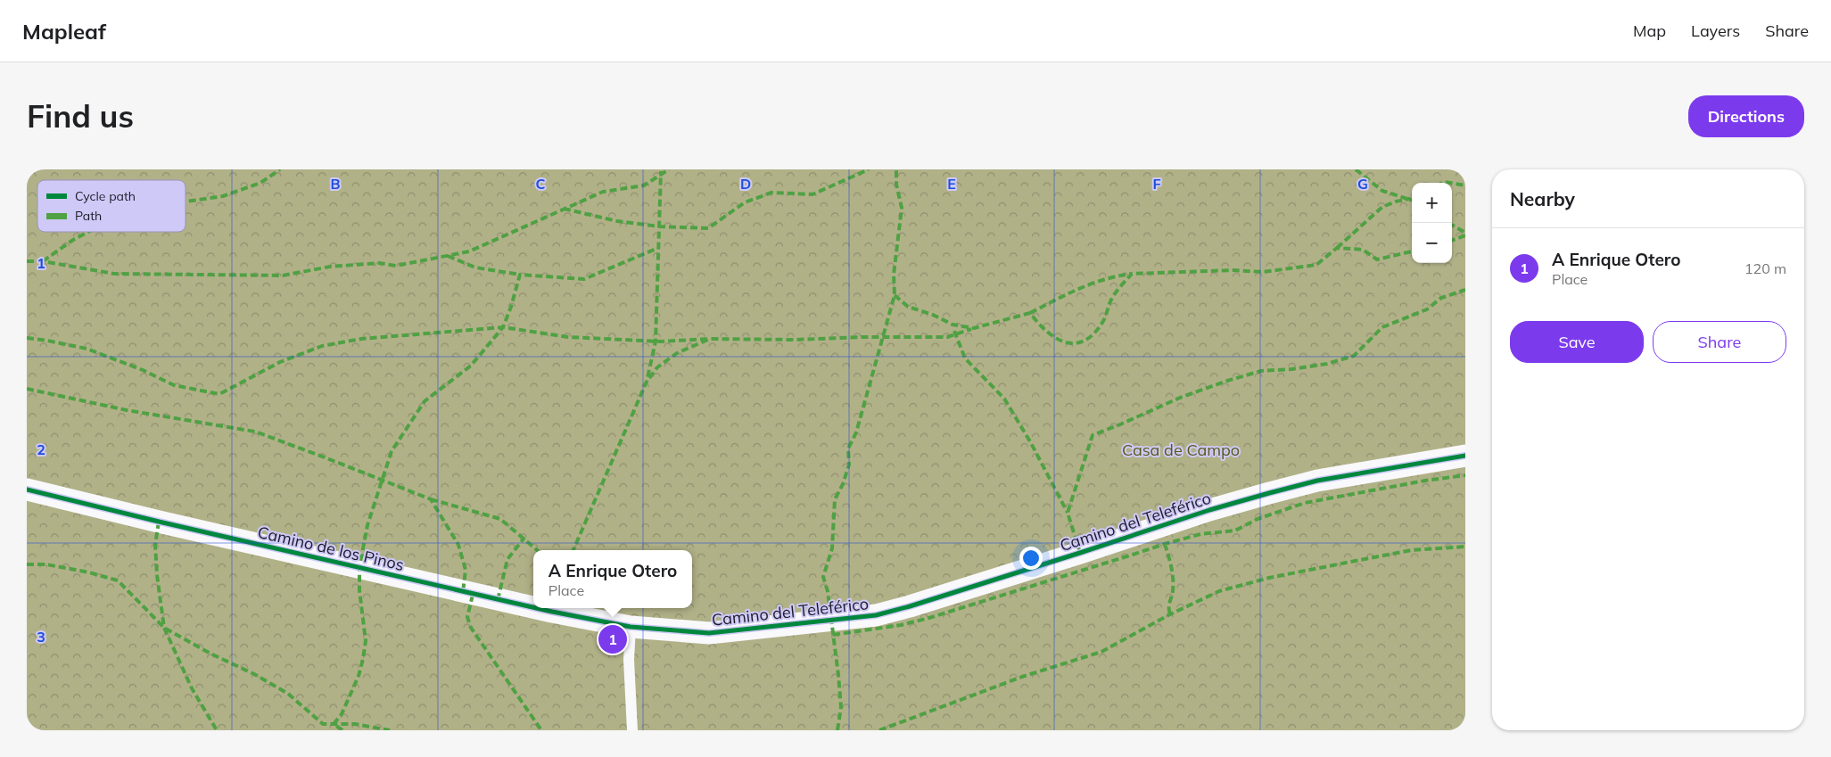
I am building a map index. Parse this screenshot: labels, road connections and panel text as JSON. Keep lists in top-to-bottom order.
{
  "streets": {
    "street": ["Camino del Teleférico", "Camino de los Pinos"]
  },
  "crossings": [
    ["Camino del Teleférico", "Camino de los Pinos"]
  ],
  "parks": ["Casa de Campo"],
  "legend": ["Cycle path", "Path"],
  "page": {
    "header": "Mapleaf",
    "nav": ["Map", "Layers", "Share"],
    "buttons": [
      "Directions",
      ["Save", "Share"]
    ],
    "title": "Find us",
    "heading": "Nearby",
    "map_buttons": ["+", "−"],
    "list": [
      {
        "mark": "1",
        "name": "A Enrique Otero",
        "note": "Place",
        "value": "120 m"
      }
    ],
    "popup": ["A Enrique Otero", "Place"],
    "pins": "1"
  },
  "grid": {
    "columns": [
      "B",
      "C",
      "D",
      "E",
      "F",
      "G"
    ],
    "rows": ["1", "2", "3"]
  }
}
